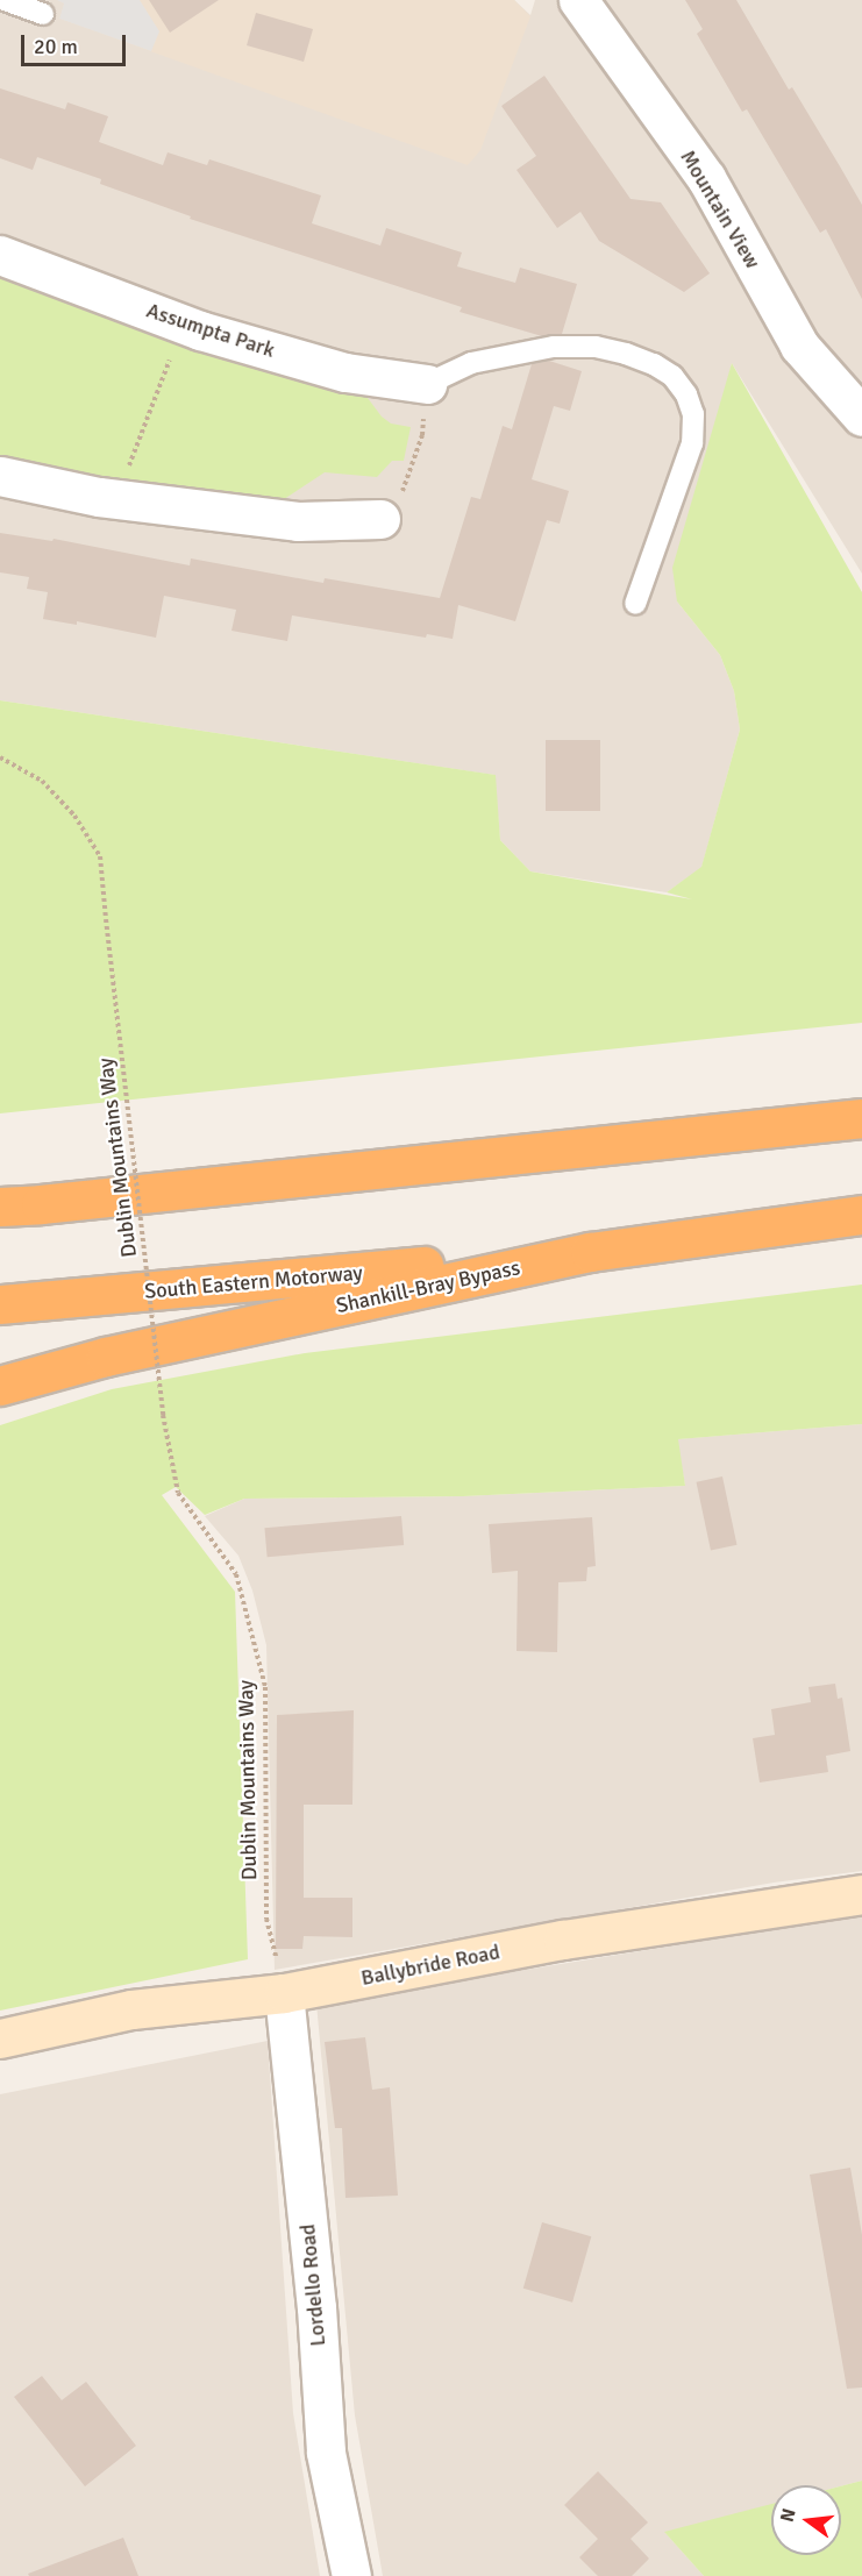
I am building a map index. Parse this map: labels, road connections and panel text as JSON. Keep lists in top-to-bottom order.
{
  "streets": {
    "highway": ["South Eastern Motorway", "Shankill-Bray Bypass"],
    "street": [
      "Mountain View",
      "Assumpta Park",
      "Ballybride Road",
      "Lordello Road"
    ],
    "path": ["Dublin Mountains Way"]
  },
  "crossings": [
    ["Dublin Mountains Way", "Ballybride Road"],
    ["Dublin Mountains Way", "Lordello Road"],
    ["South Eastern Motorway", "Shankill-Bray Bypass"],
    ["Ballybride Road", "Lordello Road"]
  ],
  "scale_bar": "20 m",
  "north": "left"
}
